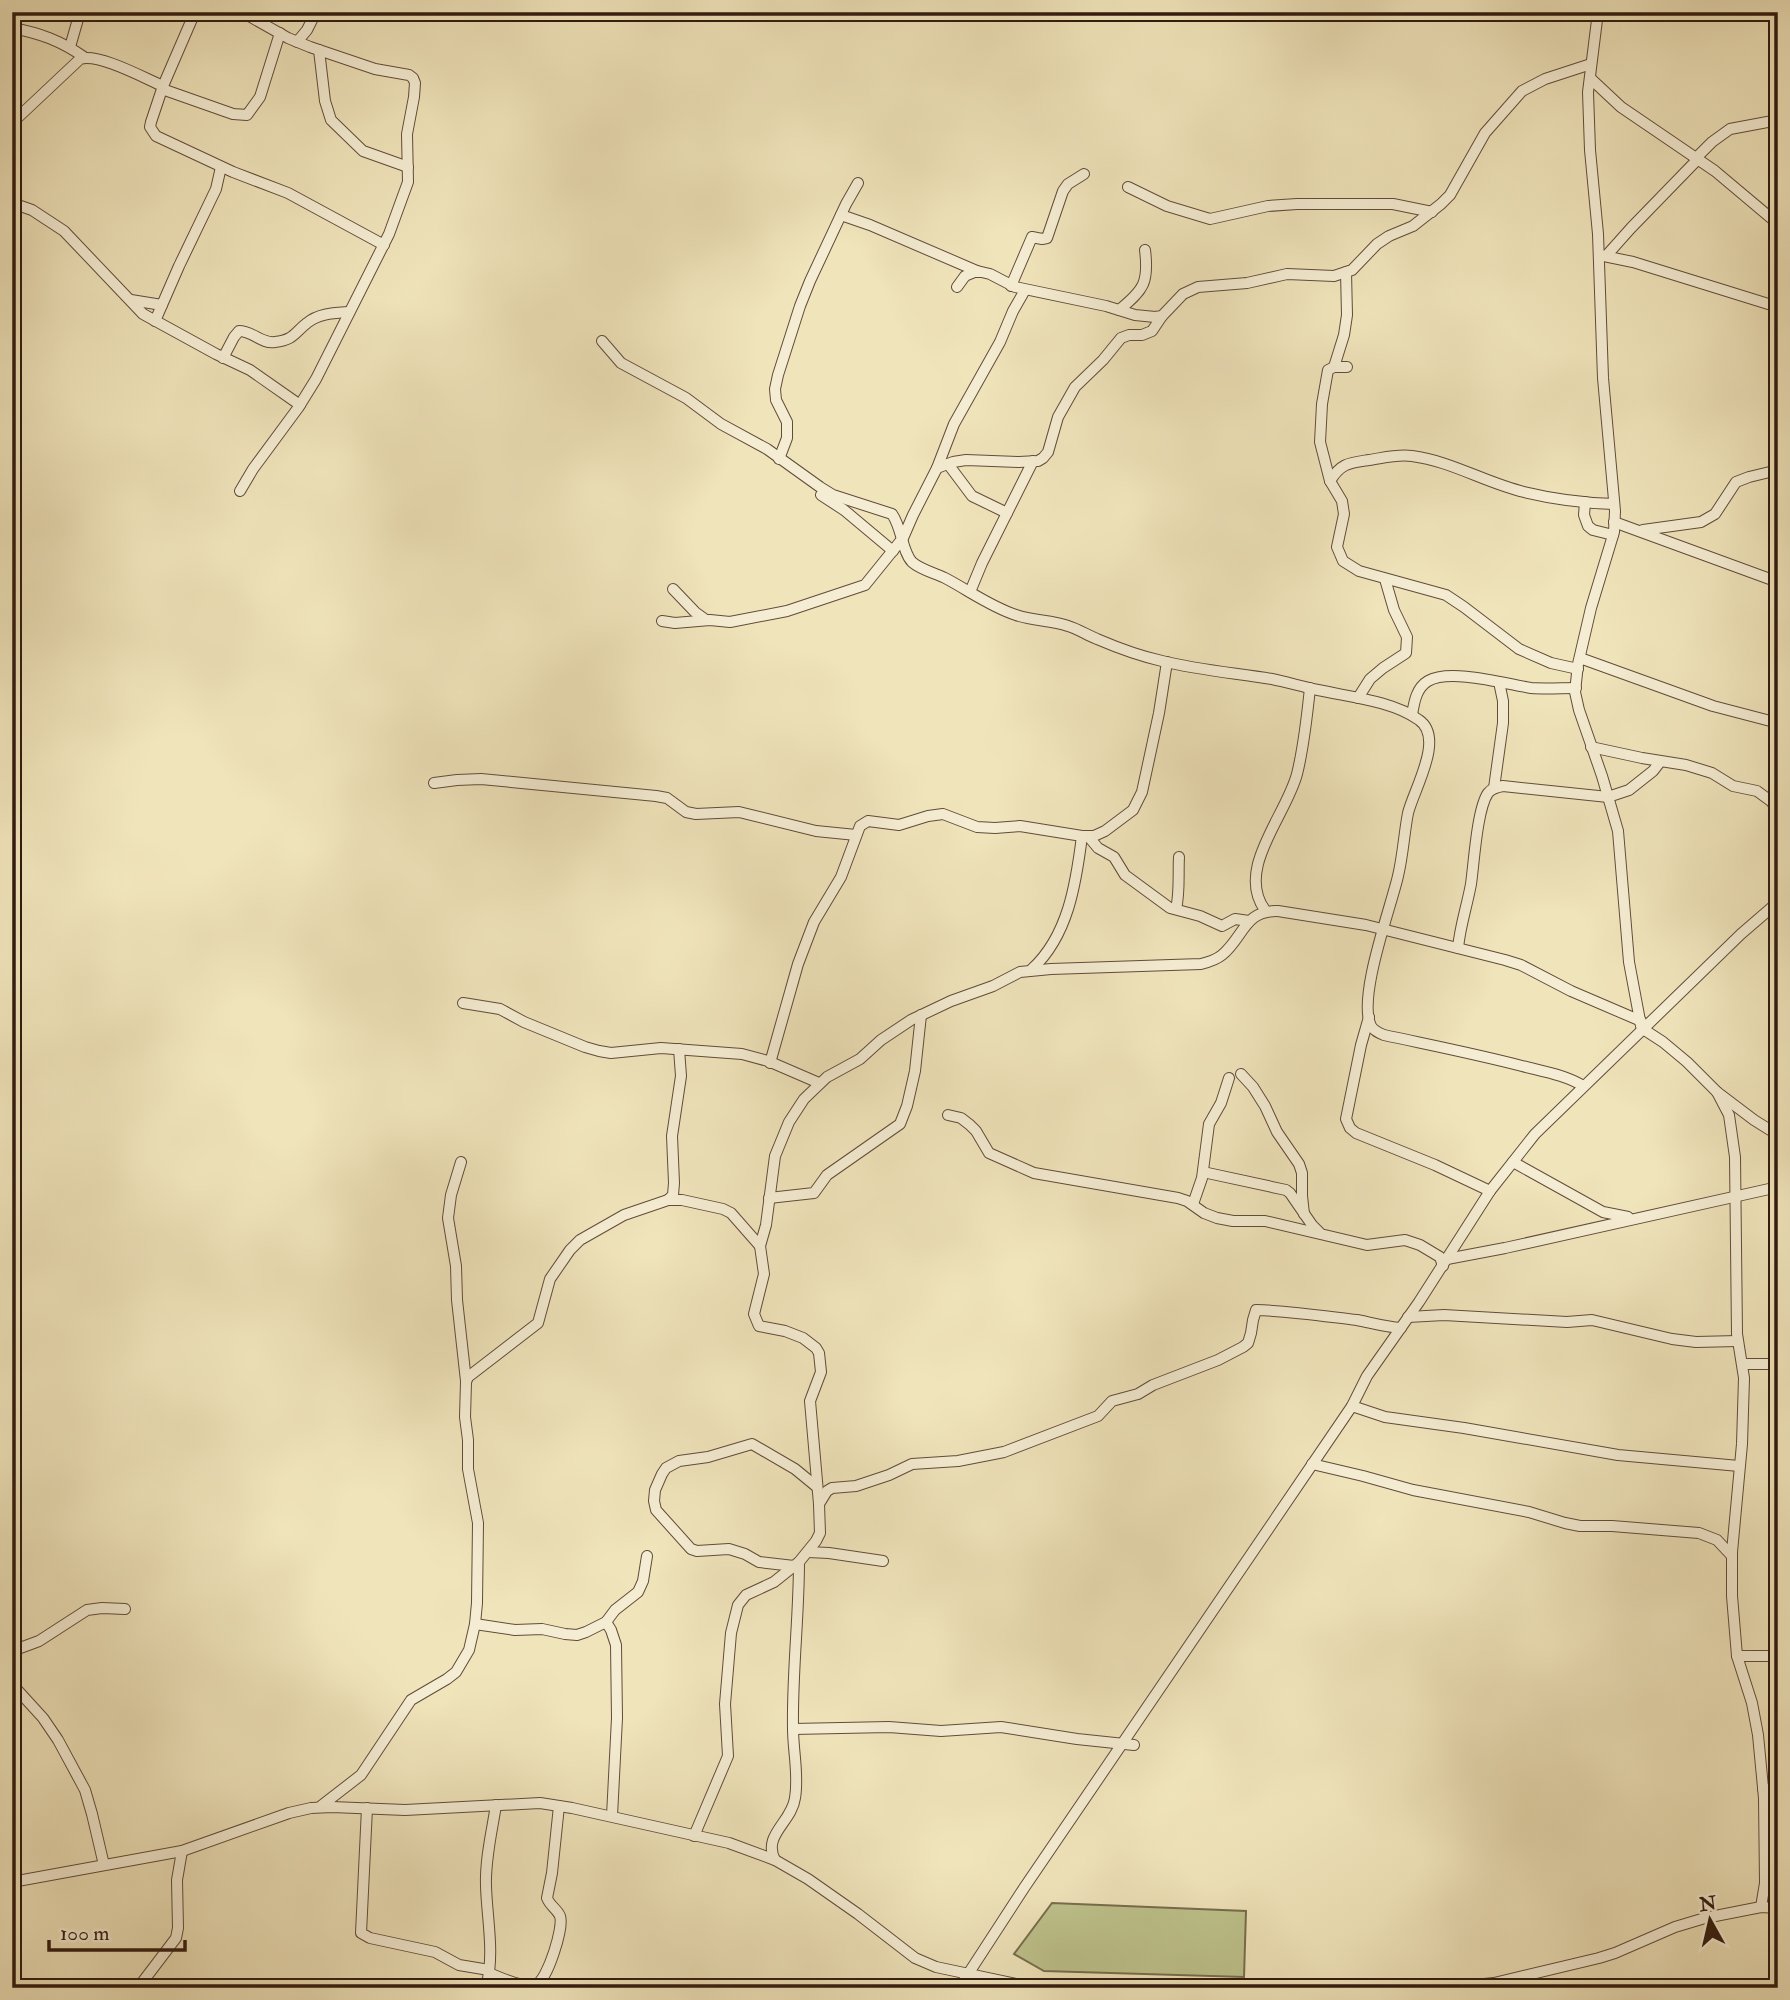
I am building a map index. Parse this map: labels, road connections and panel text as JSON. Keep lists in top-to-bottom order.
{
  "scale_bar": "100 m",
  "north": "top"
}
